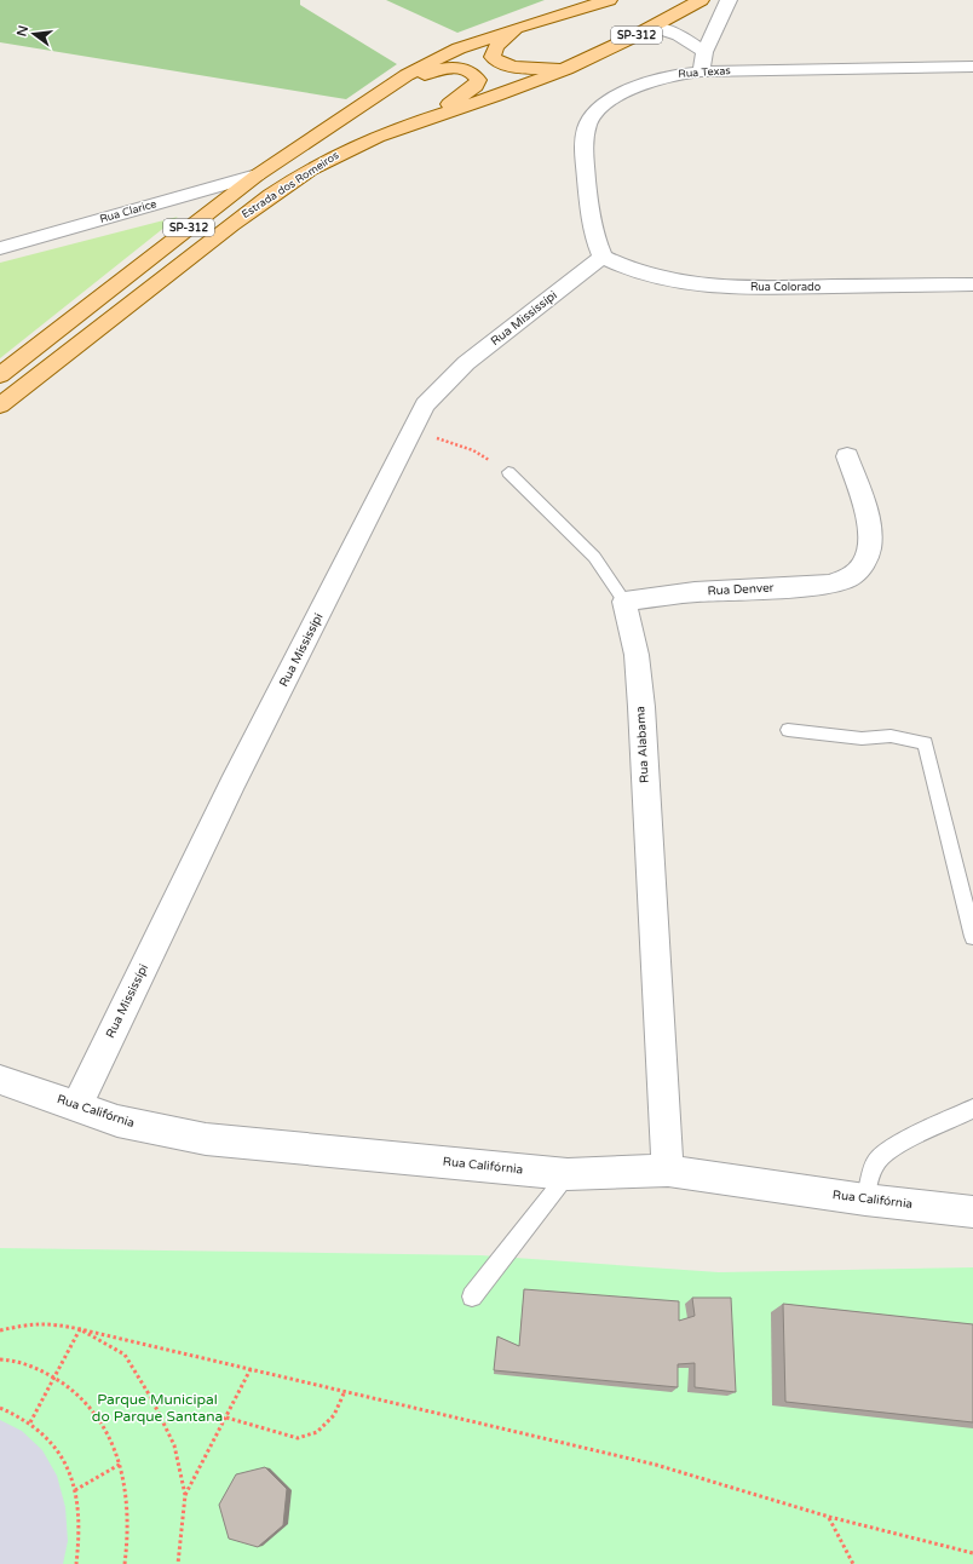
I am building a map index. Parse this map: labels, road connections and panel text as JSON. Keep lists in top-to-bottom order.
{
  "streets": {
    "main road": ["SP-312", "Estrada dos Romeiros"],
    "street": [
      "Rua Texas",
      "Rua Clarice",
      "Rua Colorado",
      "Rua Mississípi",
      "Rua Denver",
      "Rua Alabama",
      "Rua Califórnia"
    ]
  },
  "crossings": [
    ["Rua Texas", "Rua Colorado"],
    ["Rua Texas", "Rua Mississípi"],
    ["Estrada dos Romeiros", "Rua Clarice"],
    ["Rua Colorado", "Rua Mississípi"],
    ["Rua Mississípi", "Rua Califórnia"],
    ["Rua Denver", "Rua Alabama"],
    ["Rua Alabama", "Rua Califórnia"]
  ],
  "parks": ["Parque Municipal do Parque Santana"],
  "north": "left"
}
